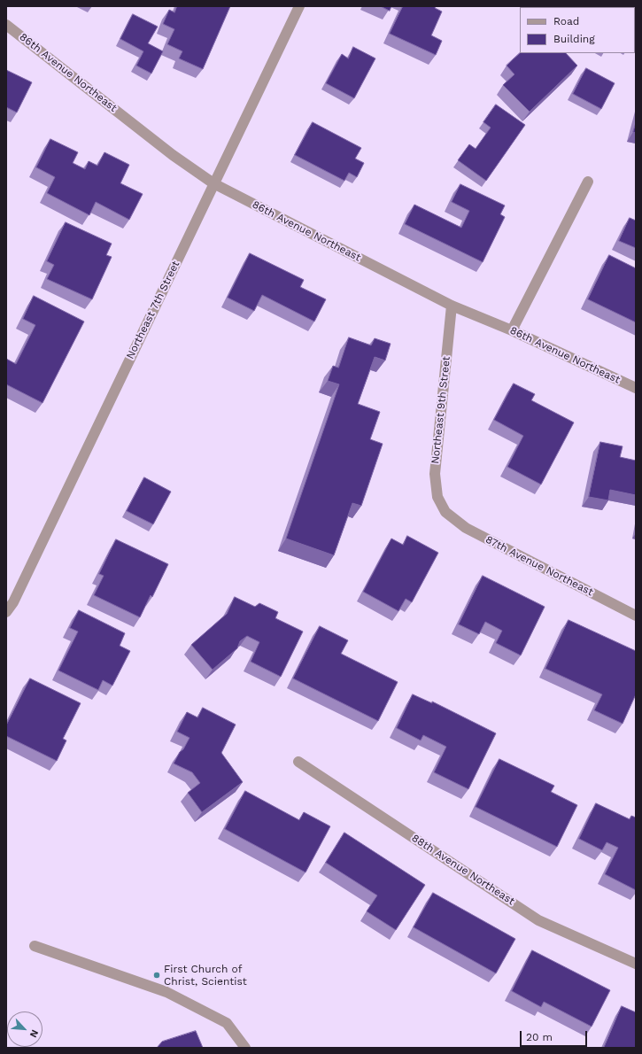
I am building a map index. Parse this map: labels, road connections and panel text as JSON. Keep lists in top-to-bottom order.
{
  "streets": {
    "street": [
      "86th Avenue Northeast",
      "Northeast 7th Street",
      "Northeast 9th Street",
      "87th Avenue Northeast",
      "88th Avenue Northeast"
    ]
  },
  "crossings": [
    ["86th Avenue Northeast", "Northeast 7th Street"],
    ["86th Avenue Northeast", "Northeast 9th Street"],
    ["Northeast 9th Street", "87th Avenue Northeast"]
  ],
  "places": ["First Church of Christ, Scientist"],
  "legend": ["Road", "Building"],
  "scale_bar": "20 m",
  "north": "bottom right"
}
